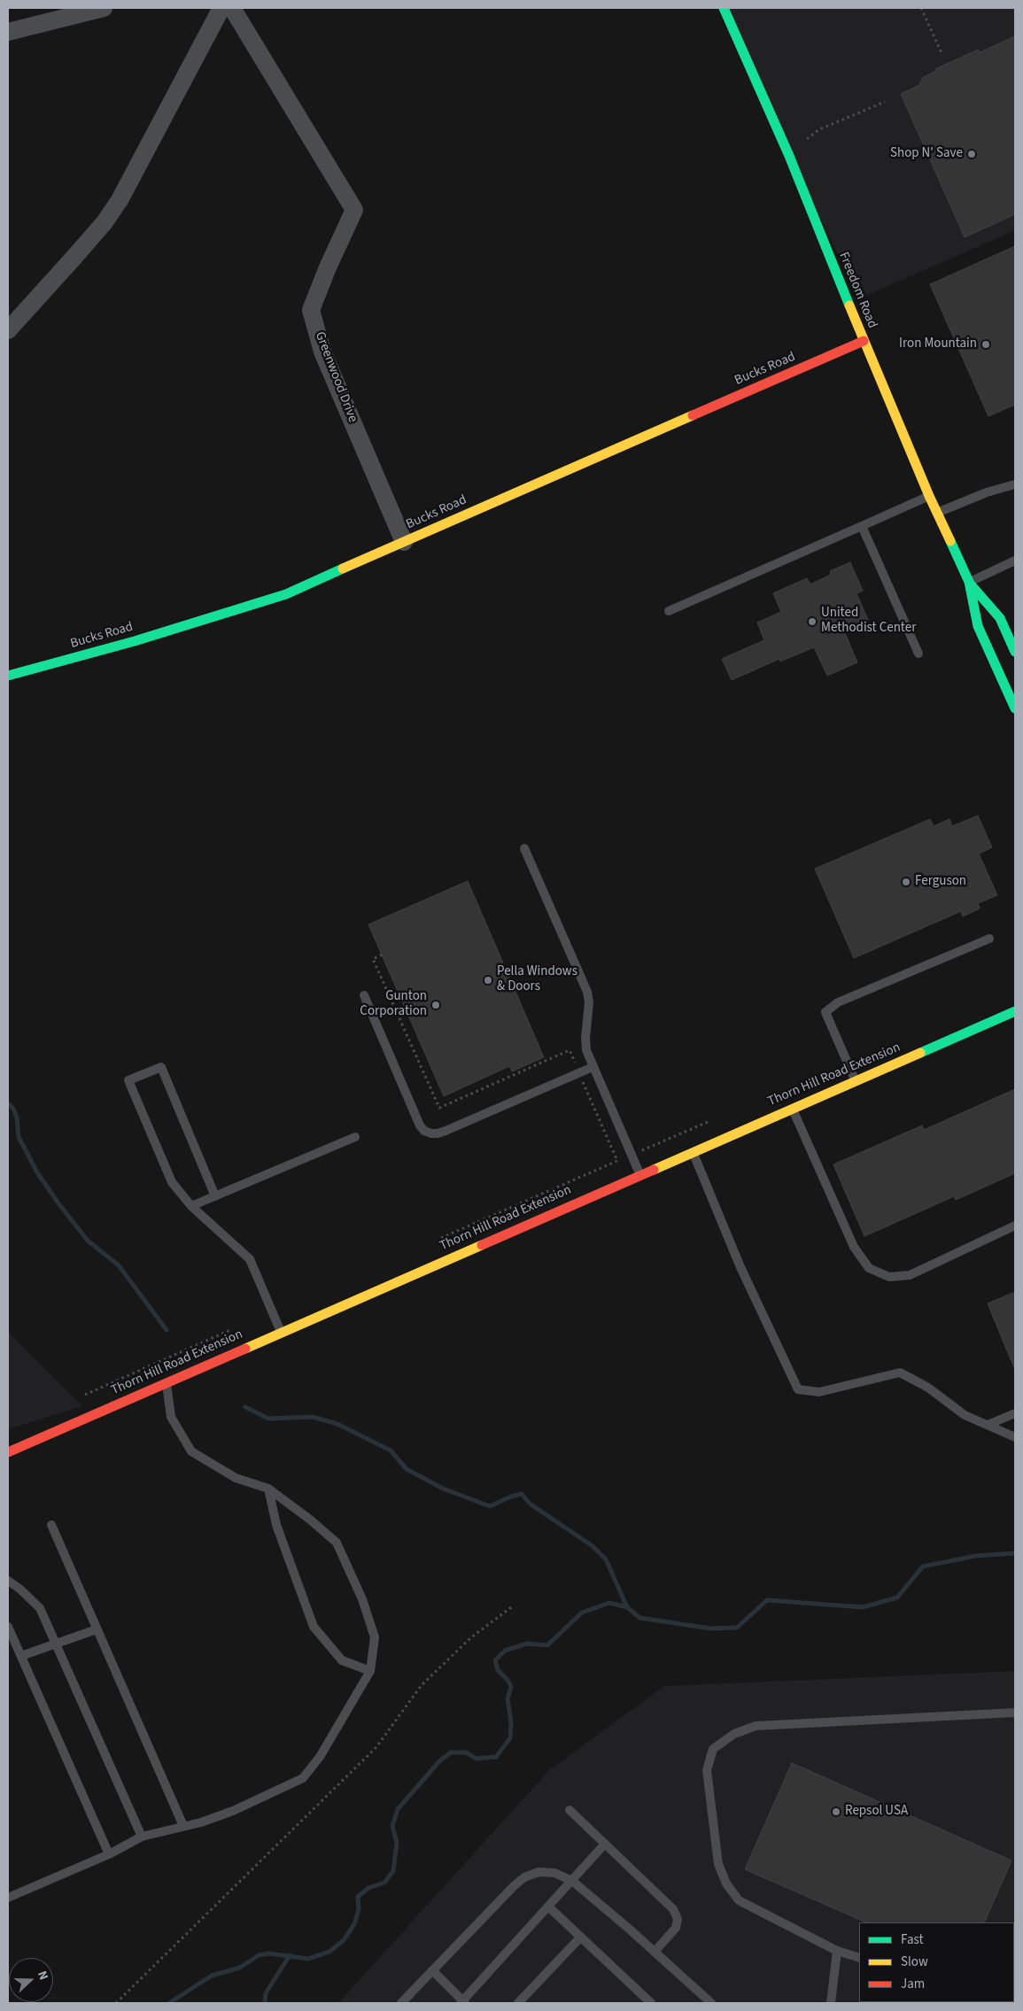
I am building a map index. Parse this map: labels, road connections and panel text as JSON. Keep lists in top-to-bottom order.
{
  "streets": {
    "street": [
      "Freedom Road",
      "Bucks Road",
      "Greenwood Drive",
      "Thorn Hill Road Extension"
    ]
  },
  "crossings": [
    ["Freedom Road", "Bucks Road"],
    ["Bucks Road", "Greenwood Drive"]
  ],
  "places": [
    "Shop N' Save",
    "Iron Mountain",
    "United Methodist Center",
    "Ferguson",
    "Pella Windows & Doors",
    "Gunton Corporation",
    "Repsol USA"
  ],
  "legend": ["Fast", "Slow", "Jam"],
  "north": "right"
}
